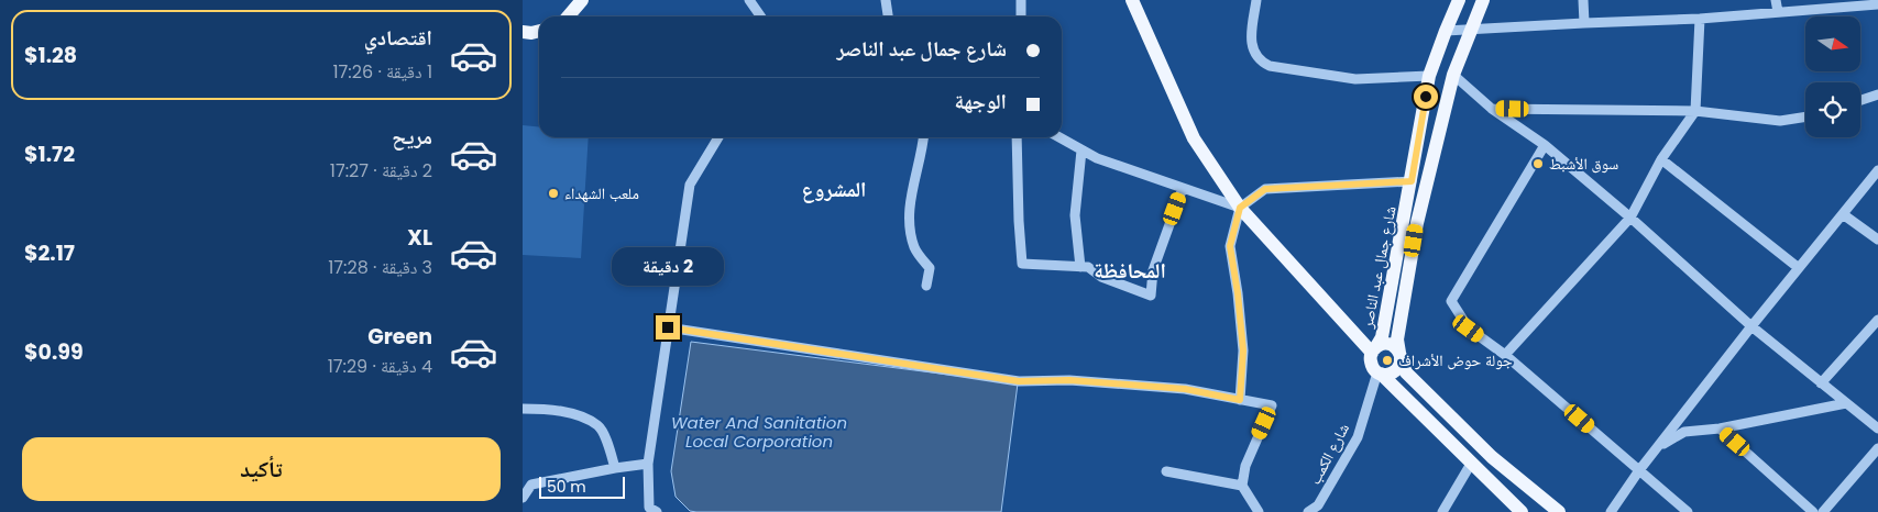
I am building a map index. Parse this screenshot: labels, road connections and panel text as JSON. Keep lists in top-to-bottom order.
{
  "streets": {
    "main road": ["شارع جمال عبد الناصر"],
    "street": ["شارع الكمب"]
  },
  "crossings": [
    ["شارع جمال عبد الناصر", "شارع الكمب"]
  ],
  "districts": ["المشروع", "المحافظة"],
  "water": ["Water And Sanitation Local Corporation"],
  "places": ["سوق الأشبط", "ملعب الشهداء", "جولة حوض الأشراف"],
  "scale_bar": "50 m",
  "north": "right",
  "page": {
    "list": [
      {
        "name": "اقتصادي",
        "note": "1 دقيقة · 17:26",
        "value": "$1.28"
      },
      {
        "name": "مريح",
        "note": "2 دقيقة · 17:27",
        "value": "$1.72"
      },
      {
        "name": "XL",
        "note": "3 دقيقة · 17:28",
        "value": "$2.17"
      },
      {
        "name": "Green",
        "note": "4 دقيقة · 17:29",
        "value": "$0.99"
      }
    ],
    "banner": ["شارع جمال عبد الناصر", "الوجهة"],
    "bubble": "2 دقيقة",
    "buttons": "تأكيد",
    "scale": "50 m"
  }
}
